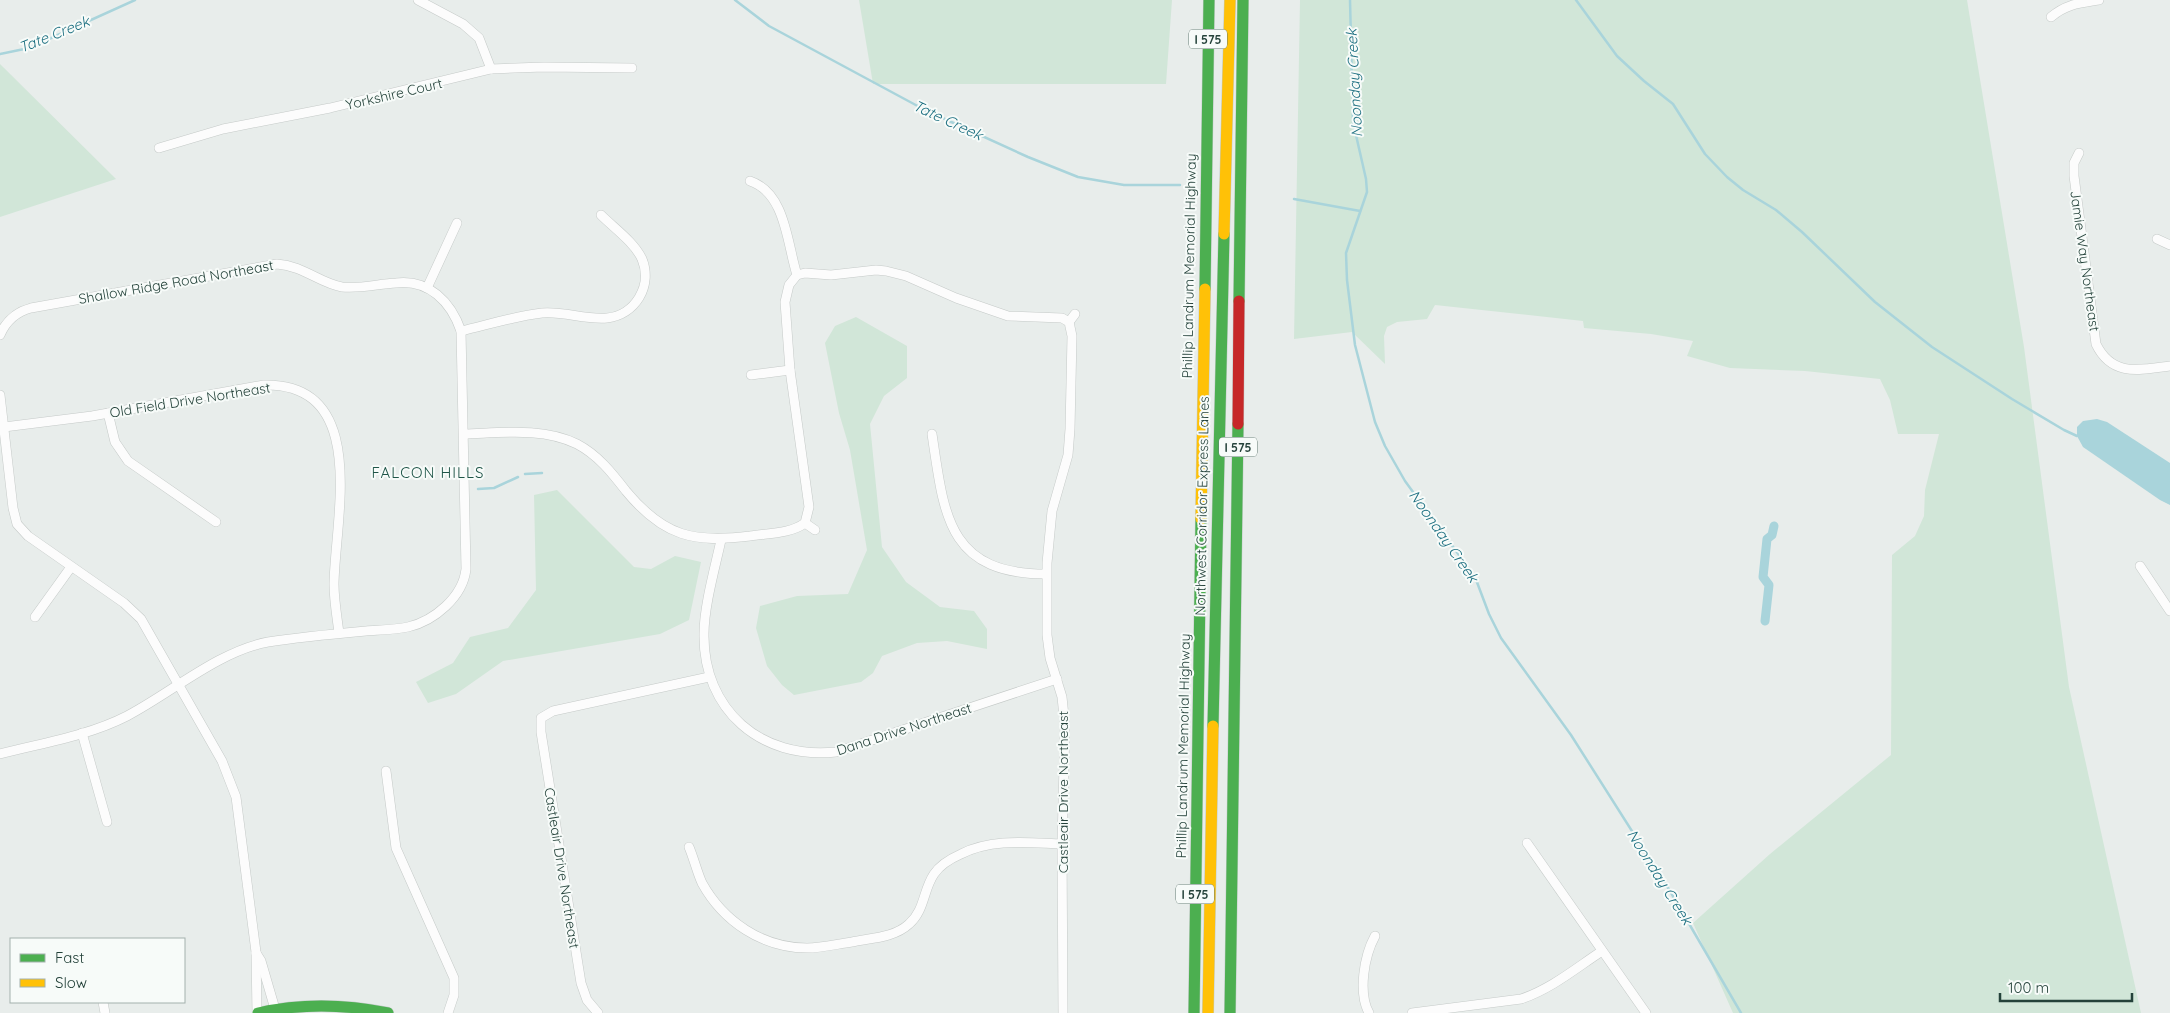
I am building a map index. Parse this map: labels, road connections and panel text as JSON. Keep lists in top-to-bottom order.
{
  "streets": {
    "main road": ["I 575", "Phillip Landrum Memorial Highway", "Northwest Corridor Express Lanes"],
    "street": [
      "Yorkshire Court",
      "Jamie Way Northeast",
      "Shallow Ridge Road Northeast",
      "Old Field Drive Northeast",
      "Dana Drive Northeast",
      "Castleair Drive Northeast"
    ]
  },
  "crossings": [
    ["Shallow Ridge Road Northeast", "Old Field Drive Northeast"],
    ["Dana Drive Northeast", "Castleair Drive Northeast"]
  ],
  "districts": ["FALCON HILLS"],
  "water": ["Tate Creek", "Noonday Creek"],
  "legend": ["Fast", "Slow"],
  "scale_bar": "100 m"
}
